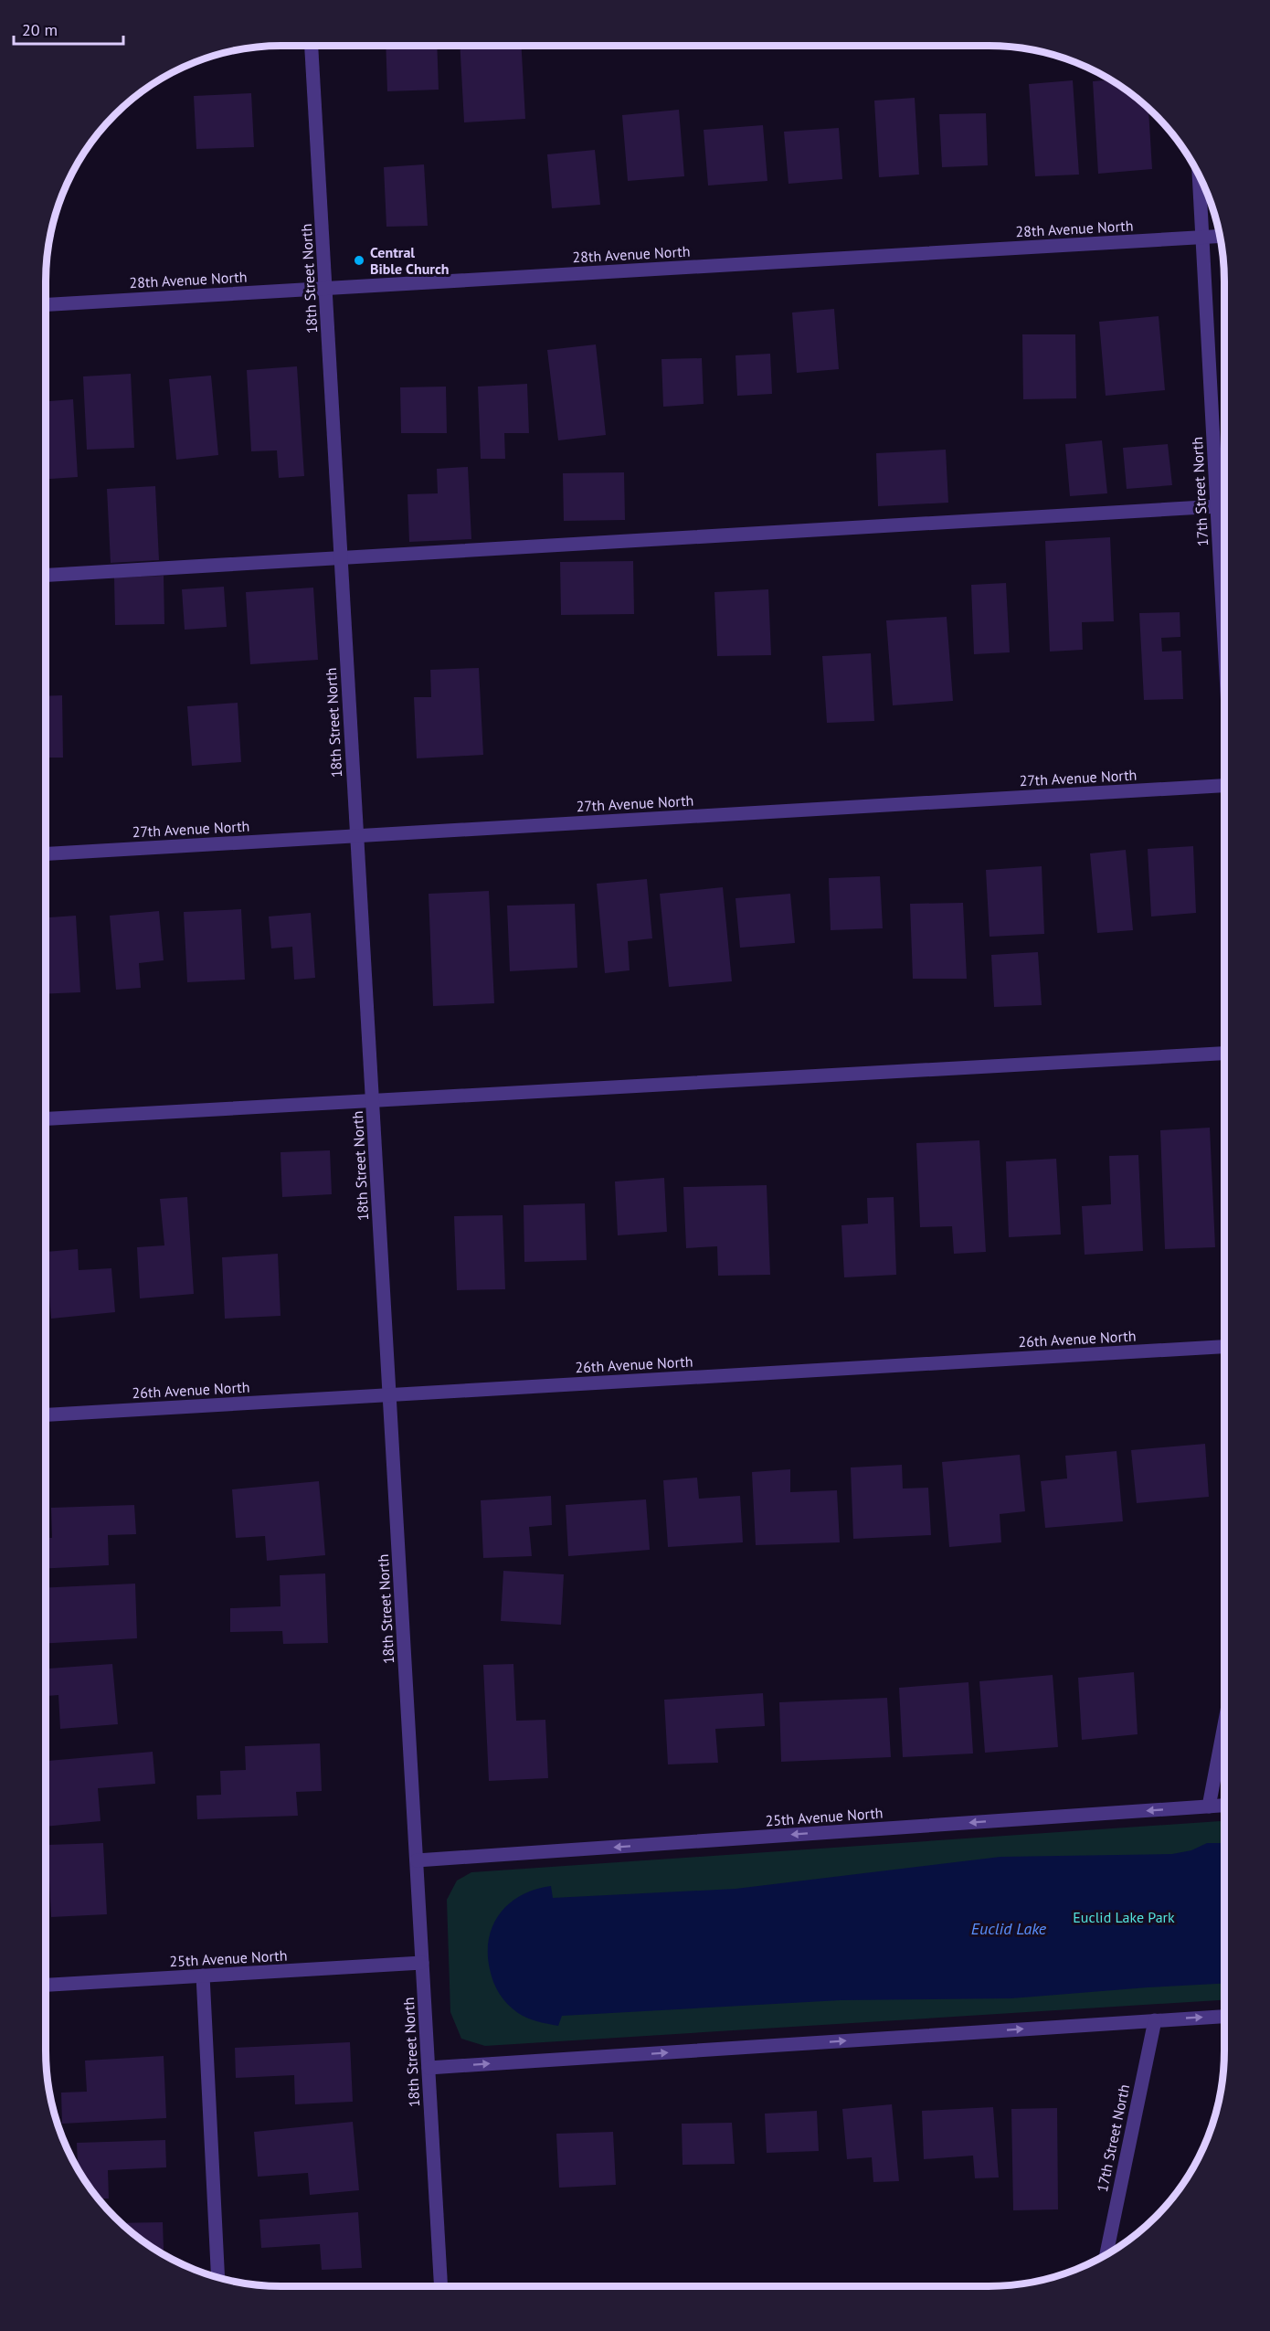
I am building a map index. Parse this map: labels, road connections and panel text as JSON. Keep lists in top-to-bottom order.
{
  "streets": {
    "street": [
      "28th Avenue North",
      "18th Street North",
      "17th Street North",
      "27th Avenue North",
      "26th Avenue North",
      "25th Avenue North"
    ]
  },
  "crossings": [
    ["28th Avenue North", "18th Street North"],
    ["28th Avenue North", "17th Street North"],
    ["18th Street North", "27th Avenue North"],
    ["18th Street North", "26th Avenue North"],
    ["18th Street North", "25th Avenue North"]
  ],
  "one_way": ["25th Avenue North"],
  "water": ["Euclid Lake"],
  "parks": ["Euclid Lake Park"],
  "places": ["Central Bible Church"],
  "scale_bar": "20 m"
}
